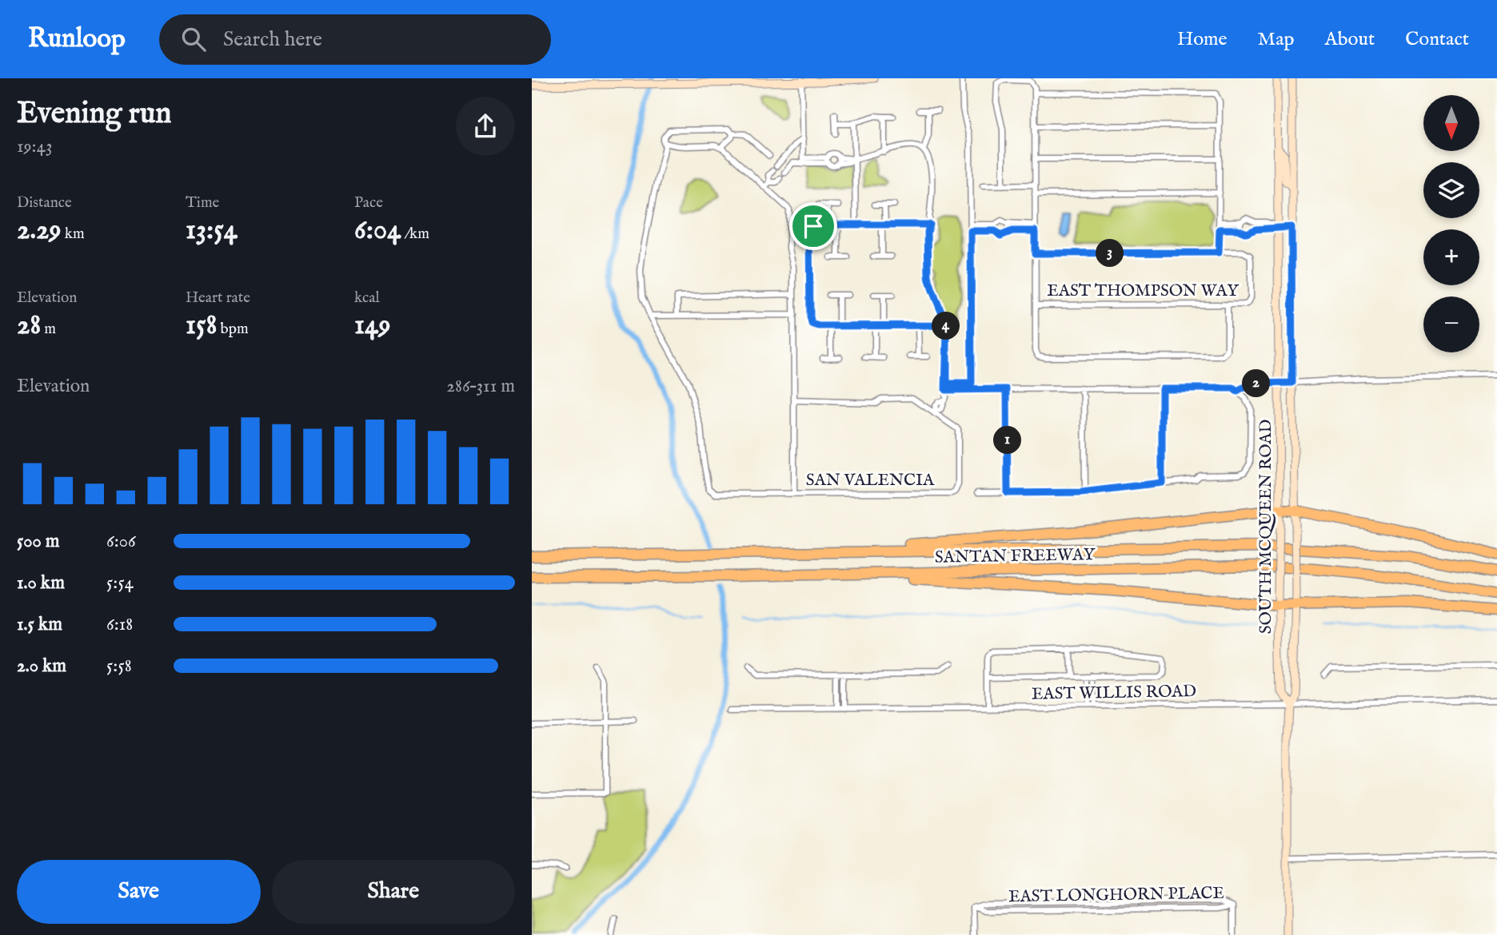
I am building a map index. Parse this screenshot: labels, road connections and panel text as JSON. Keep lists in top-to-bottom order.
{
  "streets": {
    "highway": ["SANTAN FREEWAY"],
    "main road": ["SOUTH MCQUEEN ROAD"],
    "street": [
      "EAST THOMPSON WAY",
      "SAN VALENCIA",
      "EAST WILLIS ROAD",
      "EAST LONGHORN PLACE"
    ]
  },
  "crossings": [
    ["SOUTH MCQUEEN ROAD", "EAST WILLIS ROAD"]
  ],
  "north": "bottom",
  "page": {
    "header": "Runloop",
    "search": "Search here",
    "nav": [
      "Home",
      "Map",
      "About",
      "Contact"
    ],
    "heading": ["Evening run", "19:43"],
    "map_buttons": ["+", "−"],
    "stats": [
      ["Distance", "2.29 km"],
      ["Time", "13:54"],
      ["Pace", "6:04 /km"],
      ["Elevation", "28 m"],
      ["Heart rate", "158 bpm"],
      ["kcal", "149"]
    ],
    "pins": [
      "3",
      "4",
      "2",
      "1"
    ],
    "chart": ["Elevation", "286–311 m"],
    "list": [
      {
        "name": "500 m",
        "note": "6:06"
      },
      {
        "name": "1.0 km",
        "note": "5:54"
      },
      {
        "name": "1.5 km",
        "note": "6:18"
      },
      {
        "name": "2.0 km",
        "note": "5:58"
      }
    ],
    "buttons": ["Save", "Share"]
  }
}
